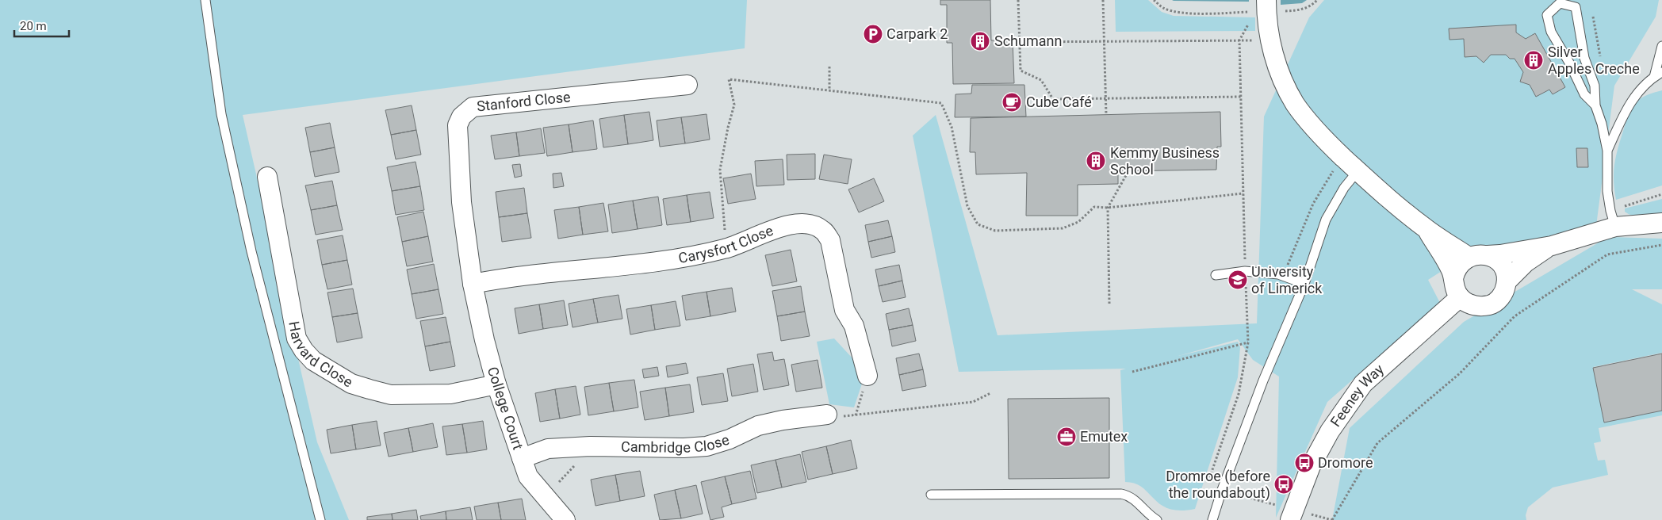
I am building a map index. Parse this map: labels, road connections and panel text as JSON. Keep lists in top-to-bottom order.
{
  "streets": {
    "street": [
      "Stanford Close",
      "Carysfort Close",
      "Harvard Close",
      "Feeney Way",
      "College Court",
      "Cambridge Close"
    ]
  },
  "crossings": [
    ["Stanford Close", "Carysfort Close"],
    ["Stanford Close", "College Court"],
    ["Carysfort Close", "College Court"],
    ["Harvard Close", "College Court"],
    ["College Court", "Cambridge Close"]
  ],
  "places": {
    "parking": ["Carpark 2"],
    "building": ["Schumann", "Silver Apples Creche", "Kemmy Business School"],
    "cafe": ["Cube Café"],
    "school or university": ["University of Limerick"],
    "office": ["Emutex"],
    "bus stop": ["Dromore", "Dromroe (before the roundabout)"]
  },
  "scale_bar": "20 m"
}
